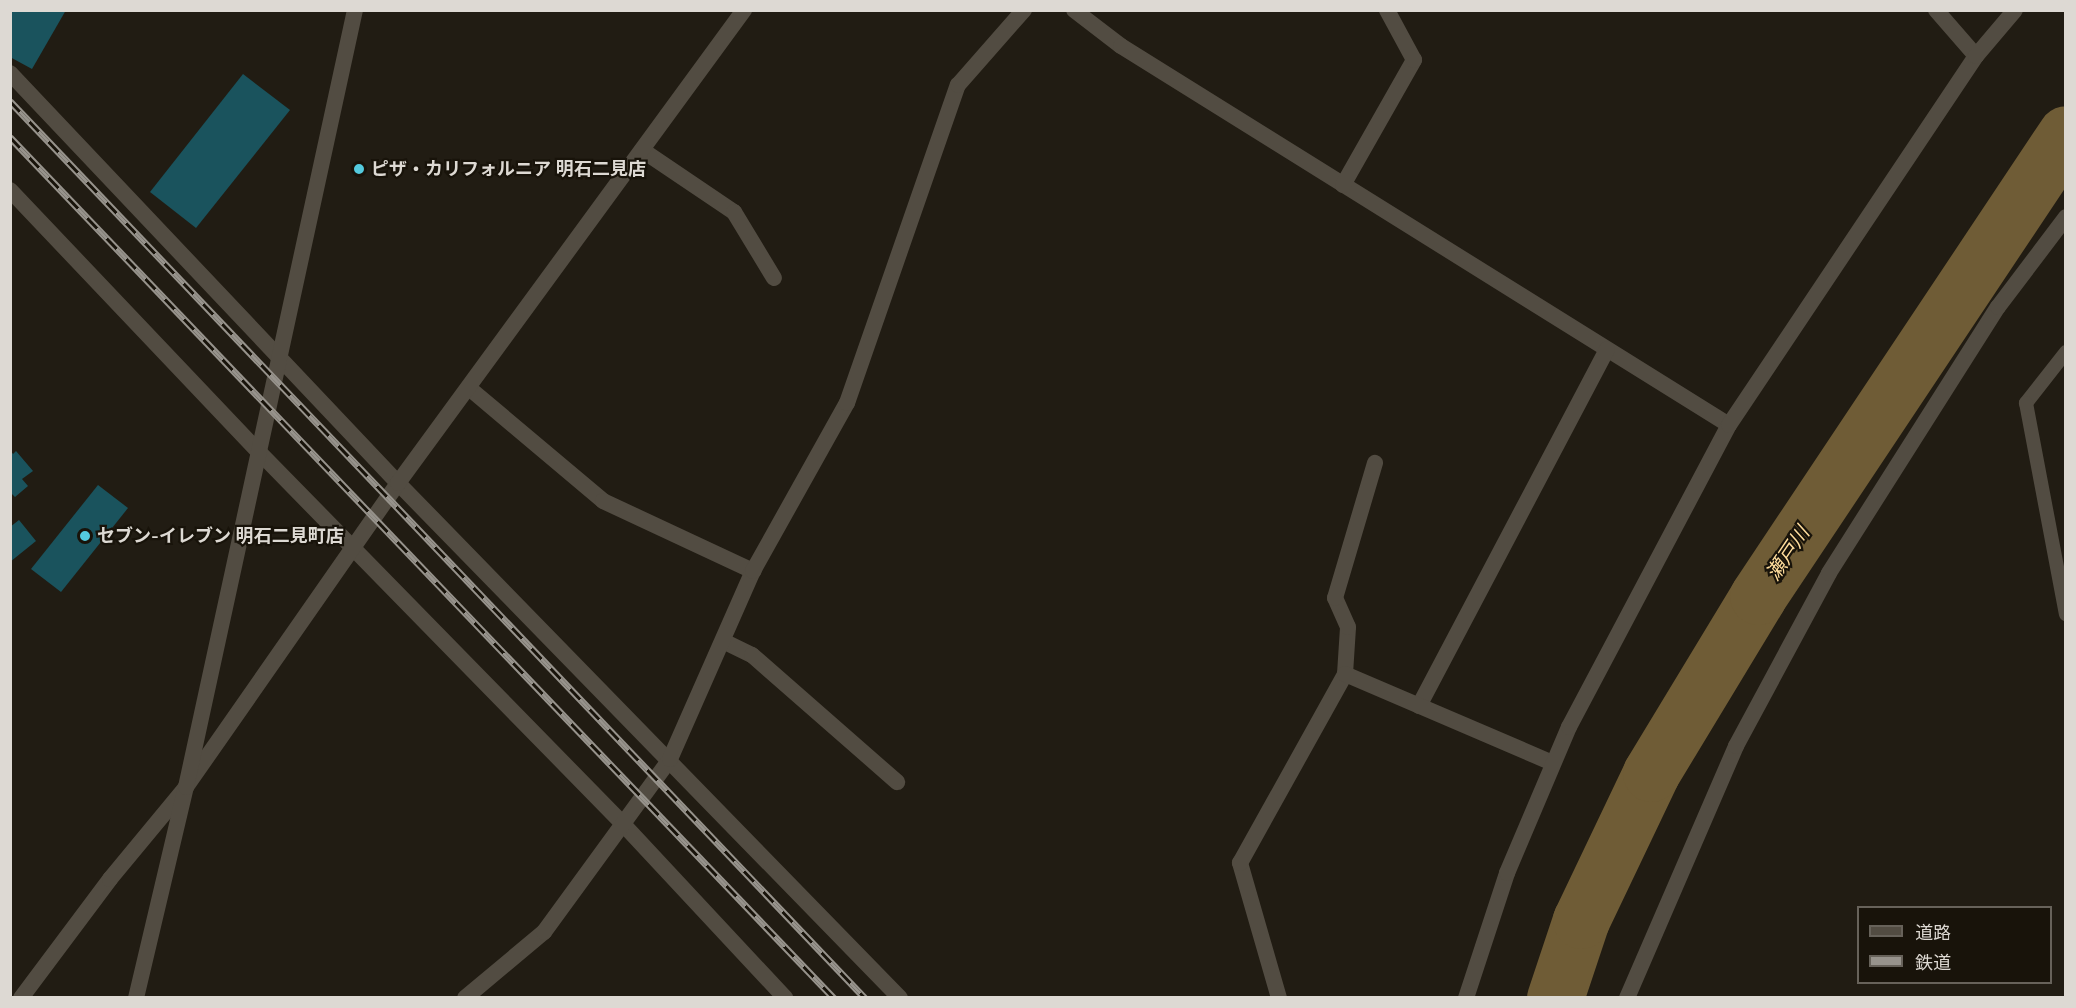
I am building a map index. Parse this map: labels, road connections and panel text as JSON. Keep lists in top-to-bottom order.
{
  "water": ["瀬戸川"],
  "places": ["ピザ・カリフォルニア 明石二見店", "セブン-イレブン 明石二見町店"],
  "legend": ["道路", "鉄道"]
}
